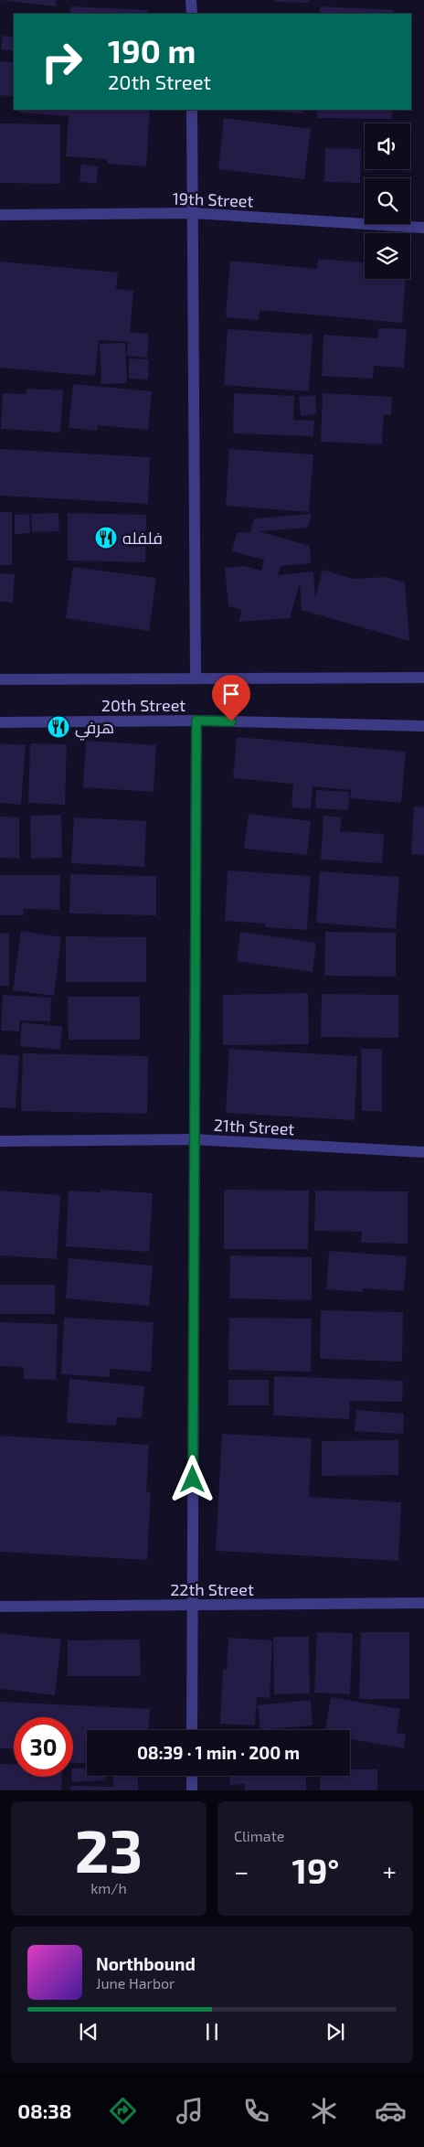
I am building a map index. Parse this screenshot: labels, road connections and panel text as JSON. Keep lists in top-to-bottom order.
{
  "streets": {
    "street": [
      "19th Street",
      "20th Street",
      "21th Street",
      "22th Street"
    ]
  },
  "places": {
    "restaurant": ["فلفله", "هرفي"]
  },
  "page": {
    "turn": ["190 m", "20th Street"],
    "limit": "30",
    "trip": "08:39 · 1 min · 200 m",
    "tile": [
      ["23", "km/h"],
      "Climate"
    ],
    "heat": ["−", "19°", "+"],
    "song": ["Northbound", "June Harbor"],
    "tabs": "08:38"
  }
}
